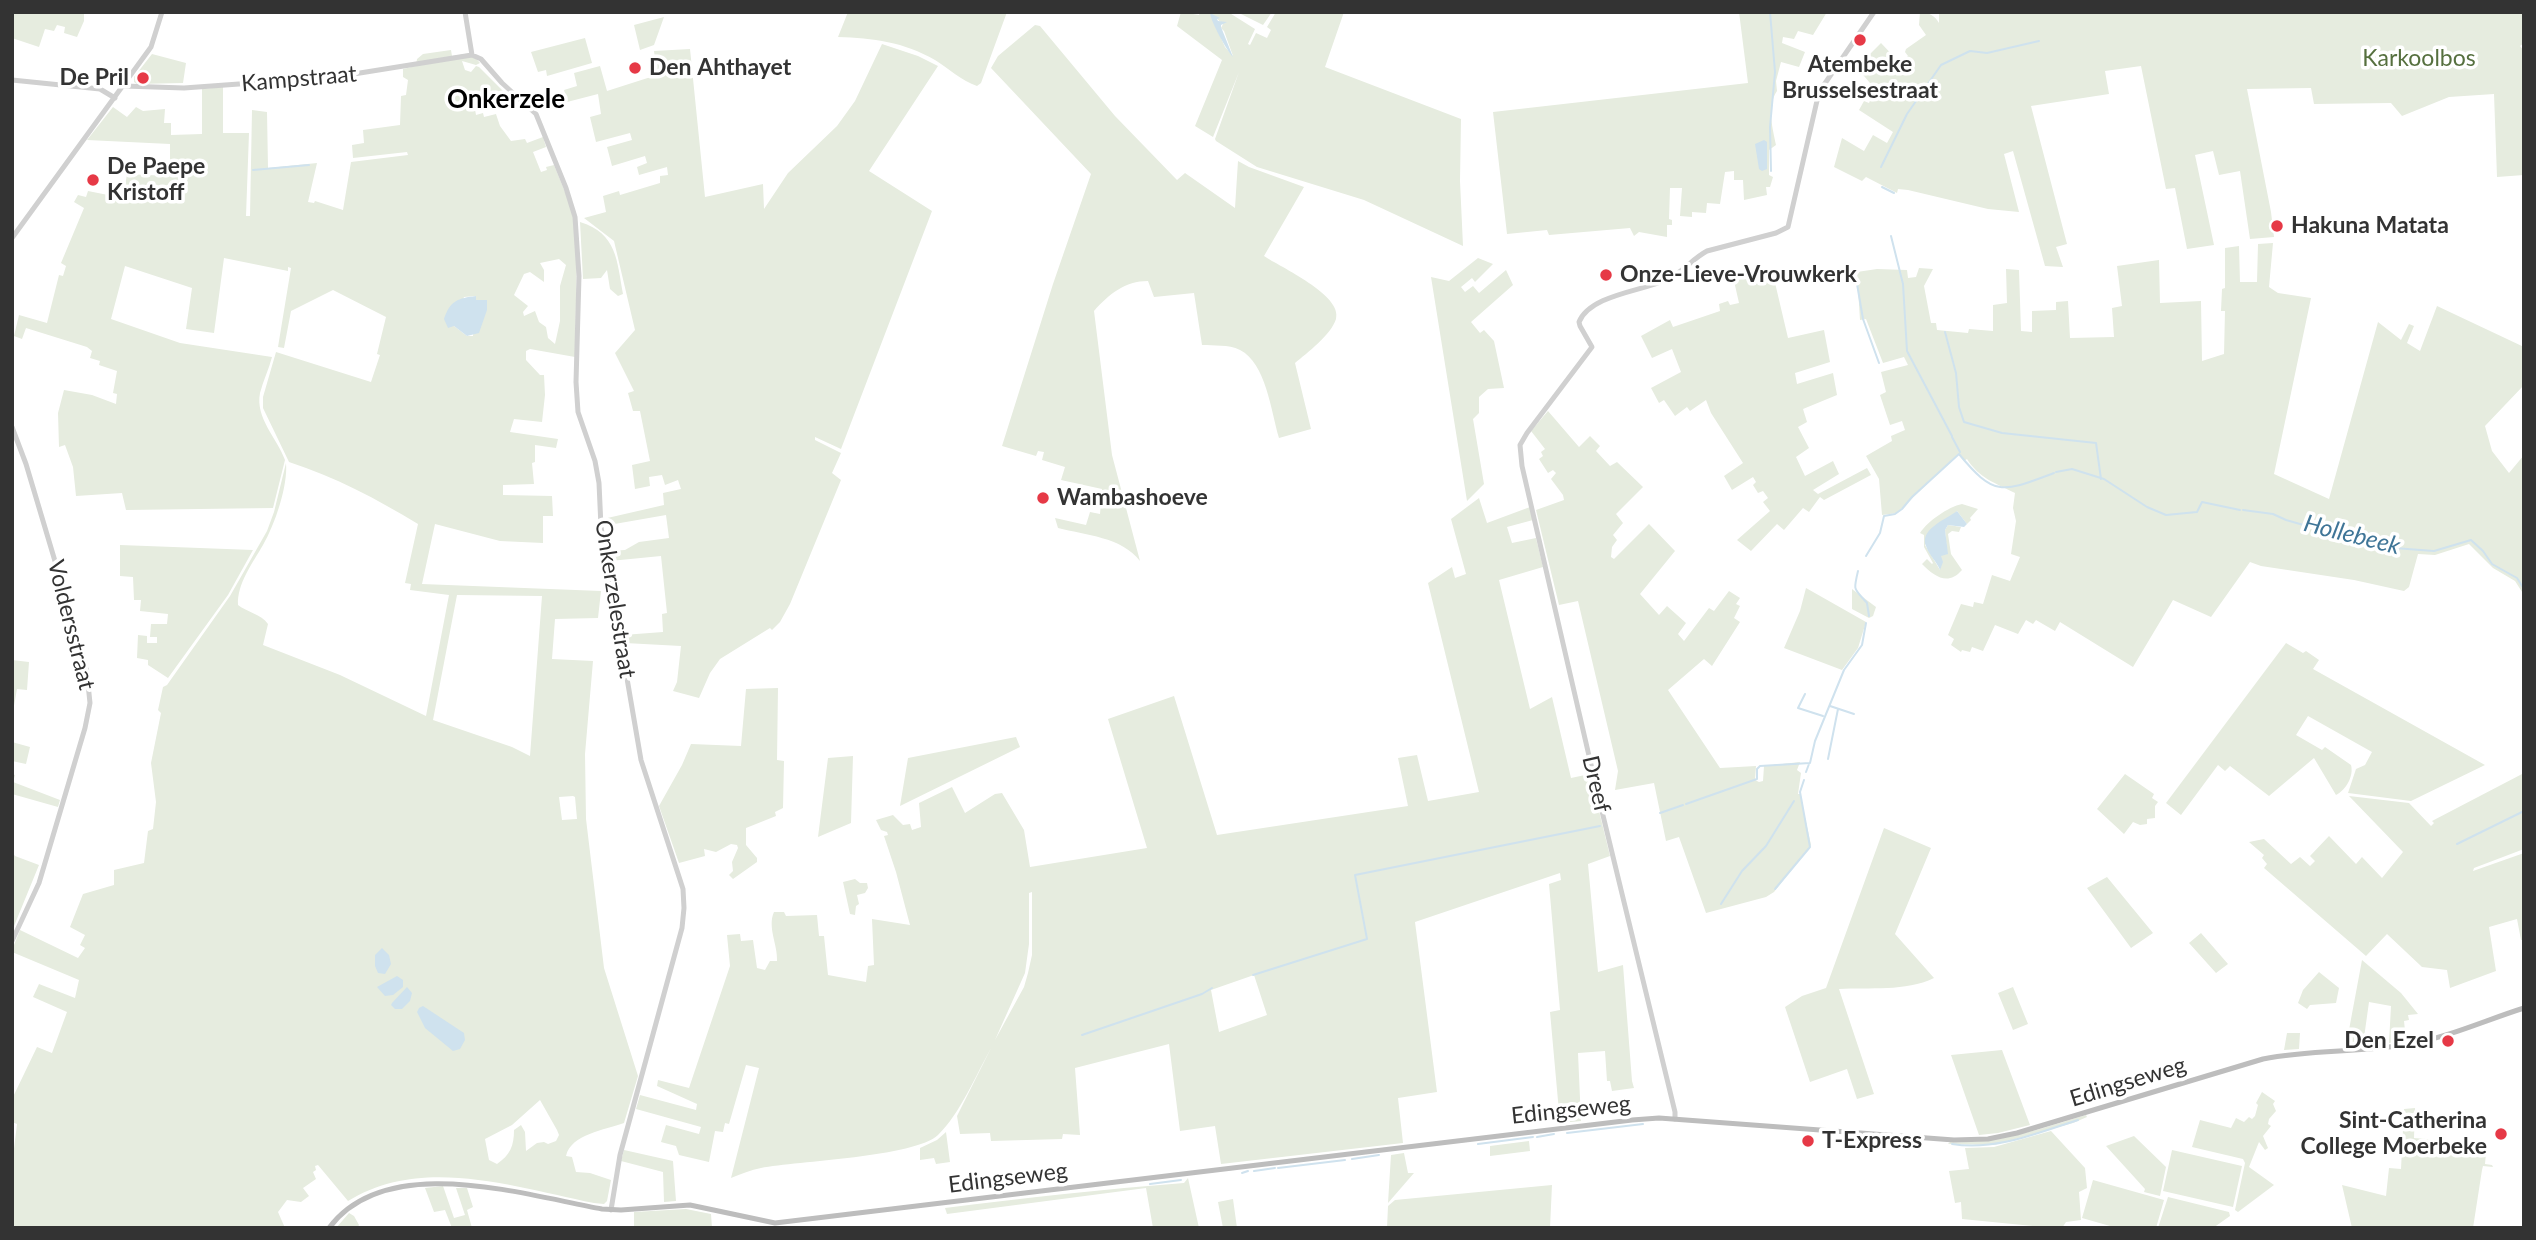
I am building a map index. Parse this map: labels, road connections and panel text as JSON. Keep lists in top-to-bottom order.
{
  "streets": {
    "main road": ["Edingseweg"],
    "street": [
      "Kampstraat",
      "Onkerzelestraat",
      "Voldersstraat",
      "Dreef"
    ]
  },
  "crossings": [
    ["Kampstraat", "Onkerzelestraat"],
    ["Onkerzelestraat", "Edingseweg"],
    ["Dreef", "Edingseweg"]
  ],
  "districts": ["Onkerzele"],
  "water": ["Hollebeek"],
  "parks": ["Karkoolbos"],
  "places": [
    "Atembeke Brusselsestraat",
    "Den Ahthayet",
    "De Pril",
    "De Paepe Kristoff",
    "Hakuna Matata",
    "Onze-Lieve-Vrouwkerk",
    "Wambashoeve",
    "Den Ezel",
    "Sint-Catherina College Moerbeke",
    "T-Express"
  ]
}
